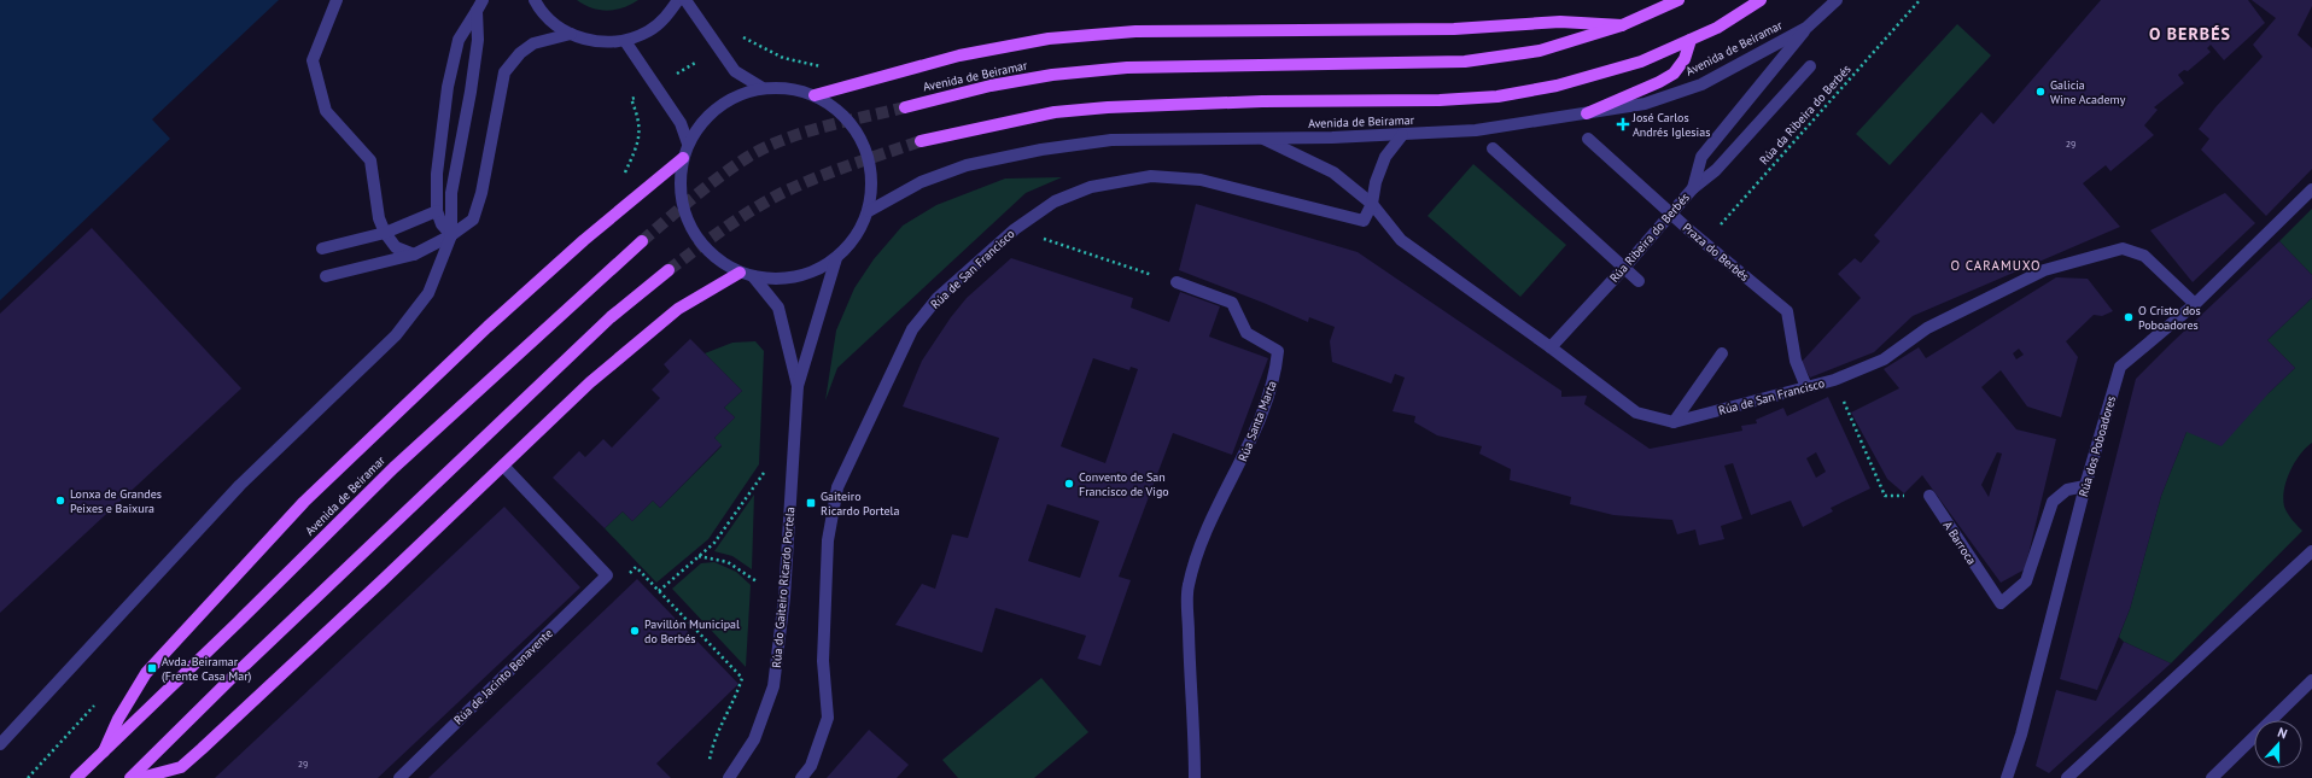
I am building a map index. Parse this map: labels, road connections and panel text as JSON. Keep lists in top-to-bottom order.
{
  "streets": {
    "main road": ["Avenida de Beiramar"],
    "street": [
      "Rúa Ribeira do Berbés",
      "Praza do Berbés",
      "Rúa de San Francisco",
      "Rúa Santa Marta",
      "Rúa dos Poboadores",
      "A Barroca",
      "Rúa do Gaiteiro Ricardo Portela",
      "Rúa de Jacinto Benavente"
    ],
    "path": ["Rúa da Ribeira do Berbés"]
  },
  "crossings": [
    ["Avenida de Beiramar", "Rúa Ribeira do Berbés"],
    ["Avenida de Beiramar", "Rúa de San Francisco"],
    ["Rúa da Ribeira do Berbés", "Praza do Berbés"],
    ["Rúa Ribeira do Berbés", "Praza do Berbés"],
    ["Rúa Ribeira do Berbés", "Rúa de San Francisco"],
    ["Praza do Berbés", "Rúa de San Francisco"],
    ["Rúa de San Francisco", "Rúa dos Poboadores"],
    ["Rúa dos Poboadores", "A Barroca"]
  ],
  "districts": ["O BERBÉS", "O CARAMUXO"],
  "places": {
    "other": [
      "Galicia Wine Academy",
      "O Cristo dos Poboadores",
      "Convento de San Francisco de Vigo",
      "Lonxa de Grandes Peixes e Baixura",
      "Pavillón Municipal do Berbés"
    ],
    "health": ["José Carlos Andrés Iglesias"],
    "transit": ["Gaiteiro Ricardo Portela", "Avda. Beiramar (Frente Casa Mar)"]
  },
  "house_numbers": ["29", "29"],
  "north": "top"
}
